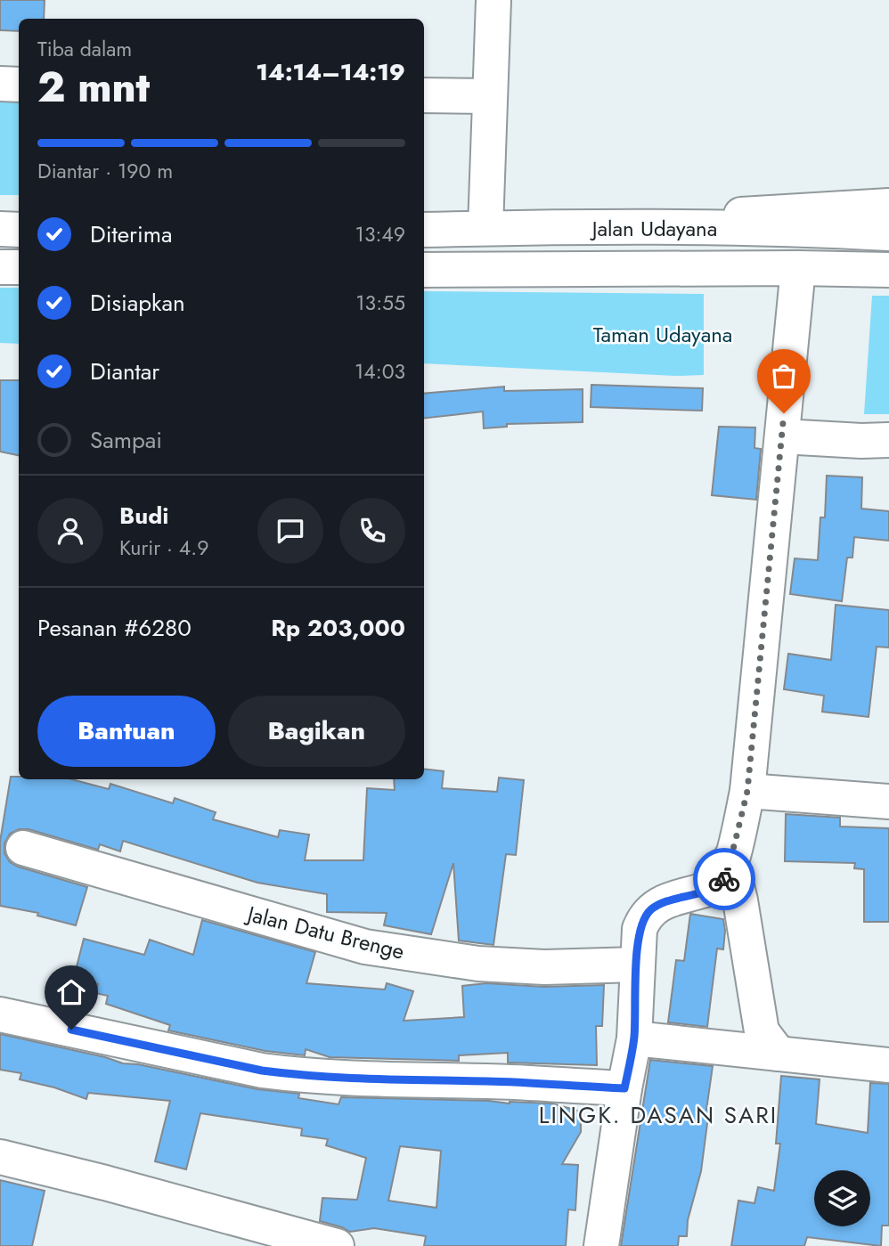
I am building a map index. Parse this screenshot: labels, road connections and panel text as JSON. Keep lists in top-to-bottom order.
{
  "streets": {
    "street": ["Jalan Udayana", "Jalan Datu Brenge"]
  },
  "districts": ["LINGK. DASAN SARI"],
  "parks": ["Taman Udayana"],
  "page": {
    "heading": ["2 mnt", "Tiba dalam", "14:14–14:19"],
    "panel": [
      "Budi",
      "Kurir · 4.9",
      "Pesanan #6280",
      "Rp 203,000"
    ],
    "bar": "Diantar · 190 m",
    "list": [
      ["Diterima", "13:49"],
      ["Disiapkan", "13:55"],
      ["Diantar", "14:03"],
      "Sampai"
    ],
    "buttons": ["Bantuan", "Bagikan"]
  }
}
